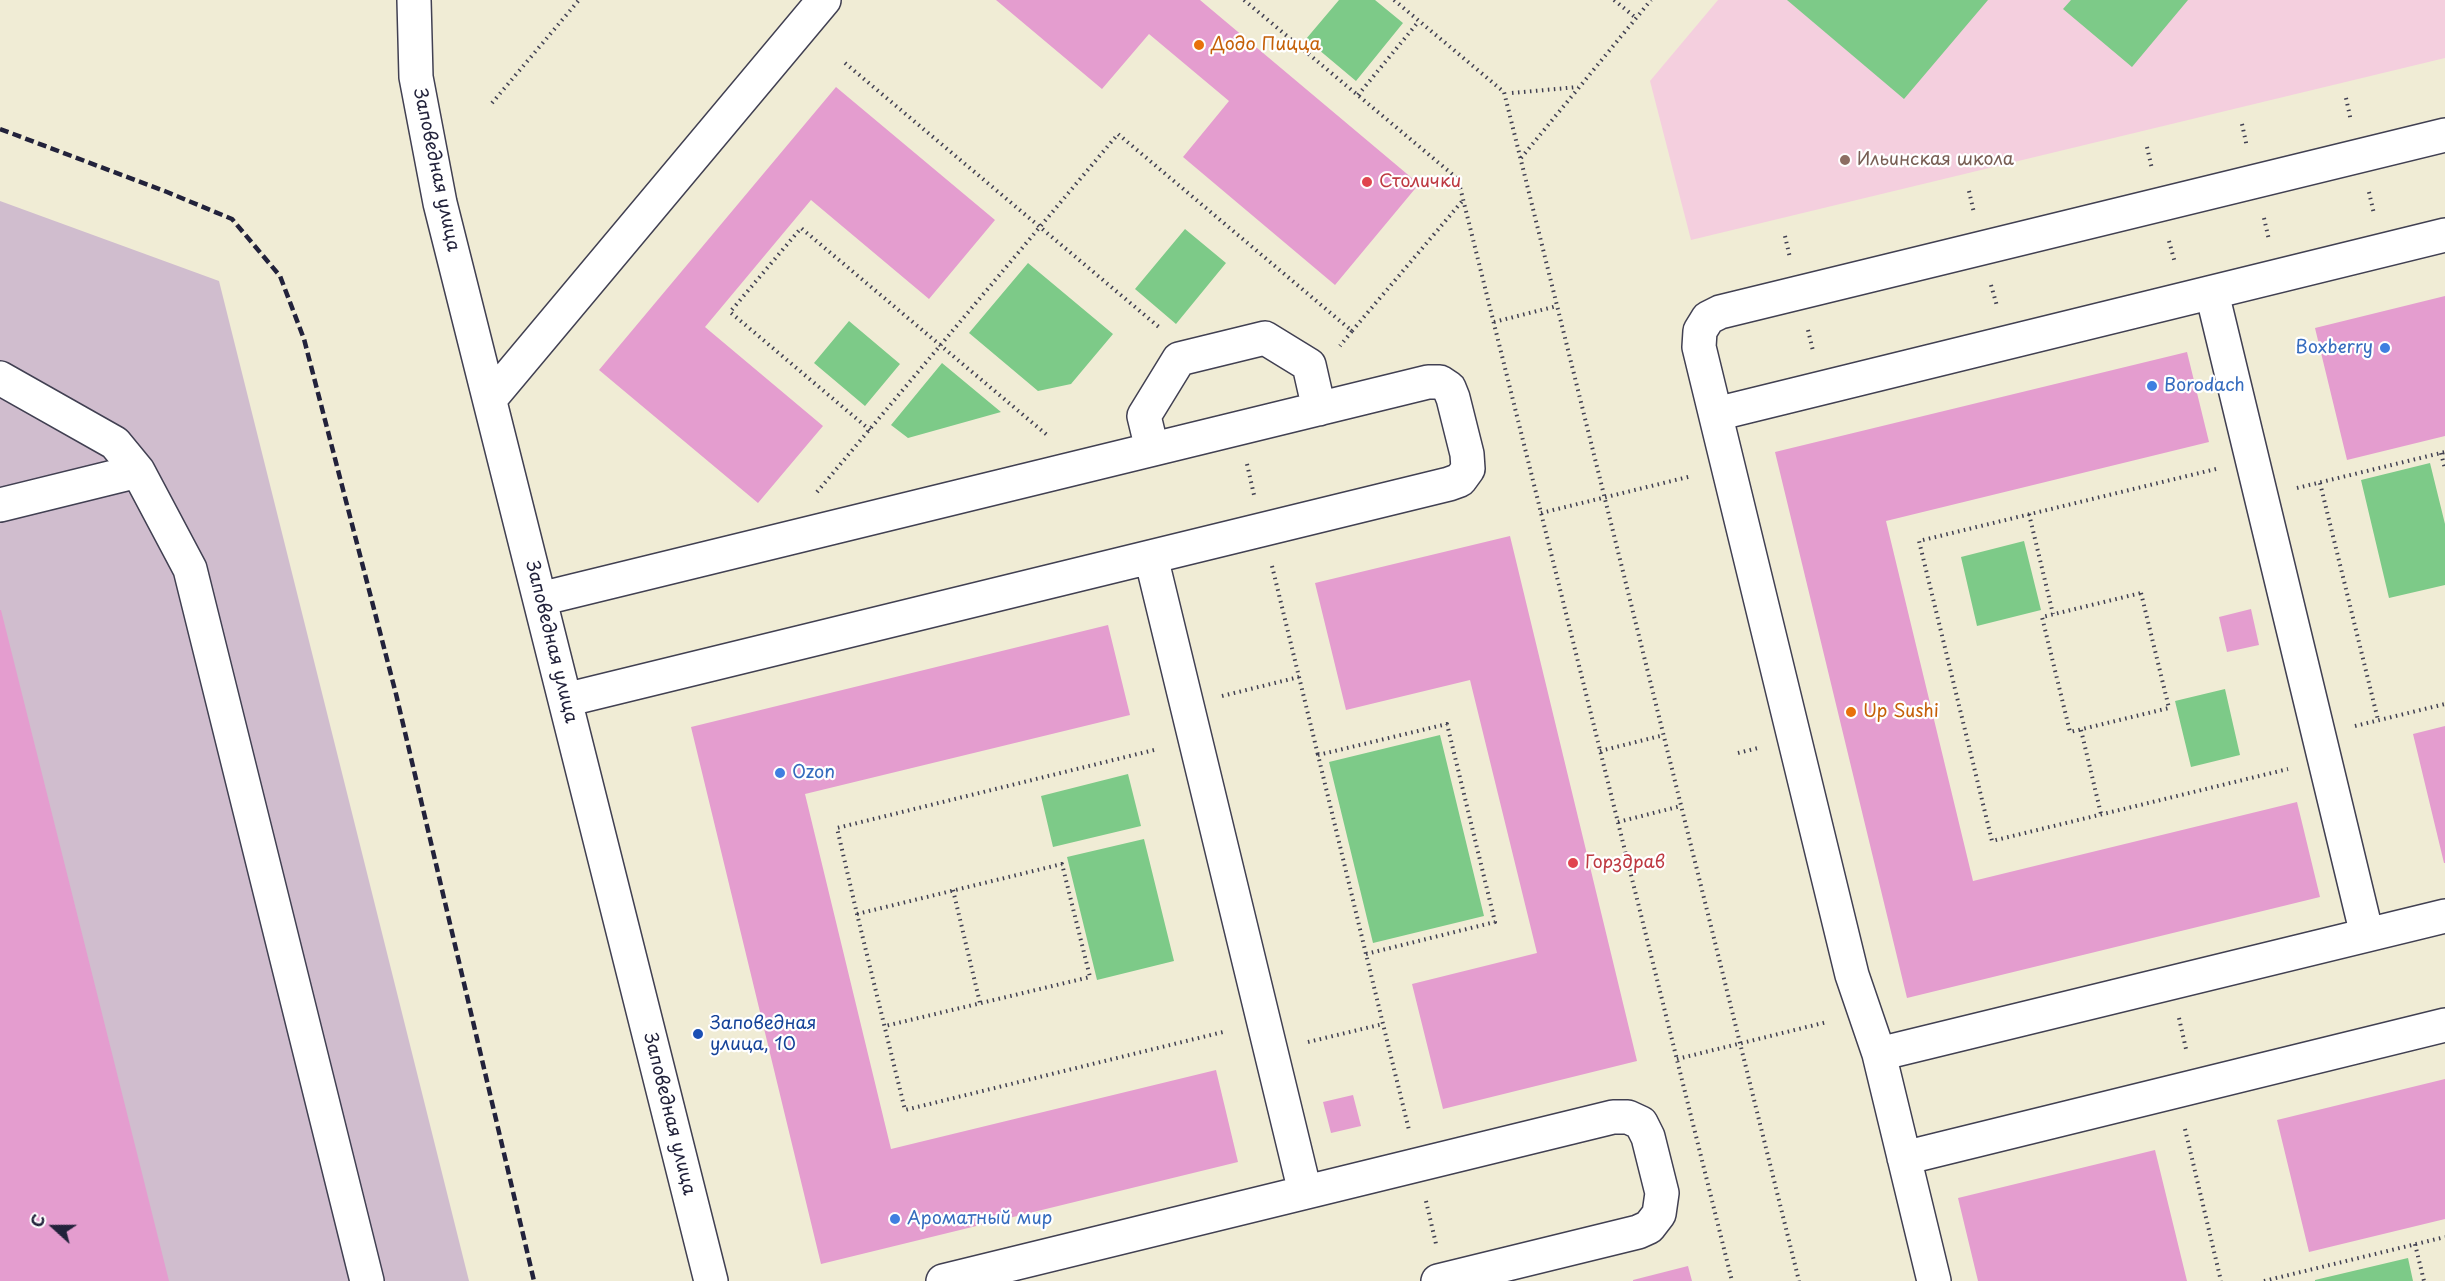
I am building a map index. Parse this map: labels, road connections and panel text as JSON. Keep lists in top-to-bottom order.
{
  "streets": {
    "street": ["Заповедная улица"]
  },
  "places": [
    "Додо Пицца",
    "Ильинская школа",
    "Столички",
    "Boxberry",
    "Borodach",
    "Up Sushi",
    "Ozon",
    "Горздрав",
    "Заповедная улица, 10",
    "Ароматный мир"
  ],
  "north": "left"
}
